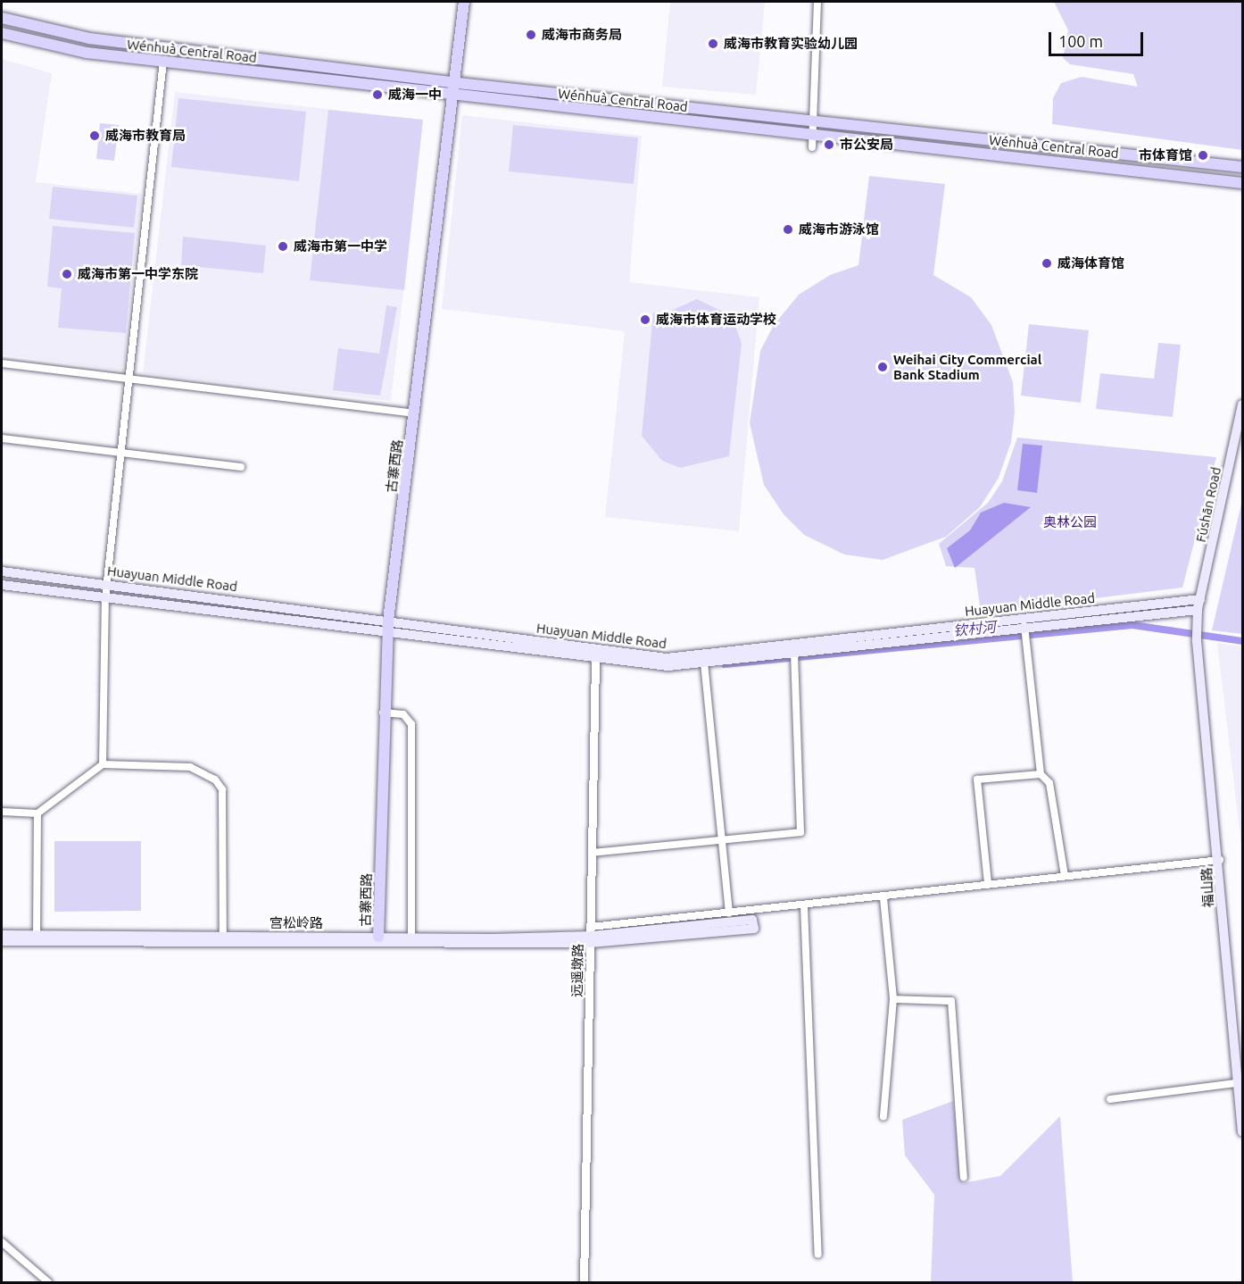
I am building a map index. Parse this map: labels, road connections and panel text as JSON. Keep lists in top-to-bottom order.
{
  "streets": {
    "main road": [
      "Wénhuà Central Road",
      "古寨西路",
      "Fúshān Road",
      "Huayuan Middle Road",
      "福山路",
      "宫松岭路"
    ],
    "street": ["远遥墩路"]
  },
  "crossings": [
    ["Wénhuà Central Road", "古寨西路"],
    ["古寨西路", "Huayuan Middle Road"],
    ["古寨西路", "宫松岭路"],
    ["Fúshān Road", "Huayuan Middle Road"],
    ["Fúshān Road", "福山路"],
    ["Huayuan Middle Road", "远遥墩路"],
    ["宫松岭路", "远遥墩路"]
  ],
  "water": ["钦村河"],
  "parks": ["奥林公园"],
  "places": [
    "威海市商务局",
    "威海市教育实验幼儿园",
    "威海一中",
    "威海市教育局",
    "市公安局",
    "市体育馆",
    "威海市游泳馆",
    "威海市第一中学",
    "威海体育馆",
    "威海市第一中学东院",
    "威海市体育运动学校",
    "Weihai City Commercial Bank Stadium"
  ],
  "scale_bar": "100 m"
}
